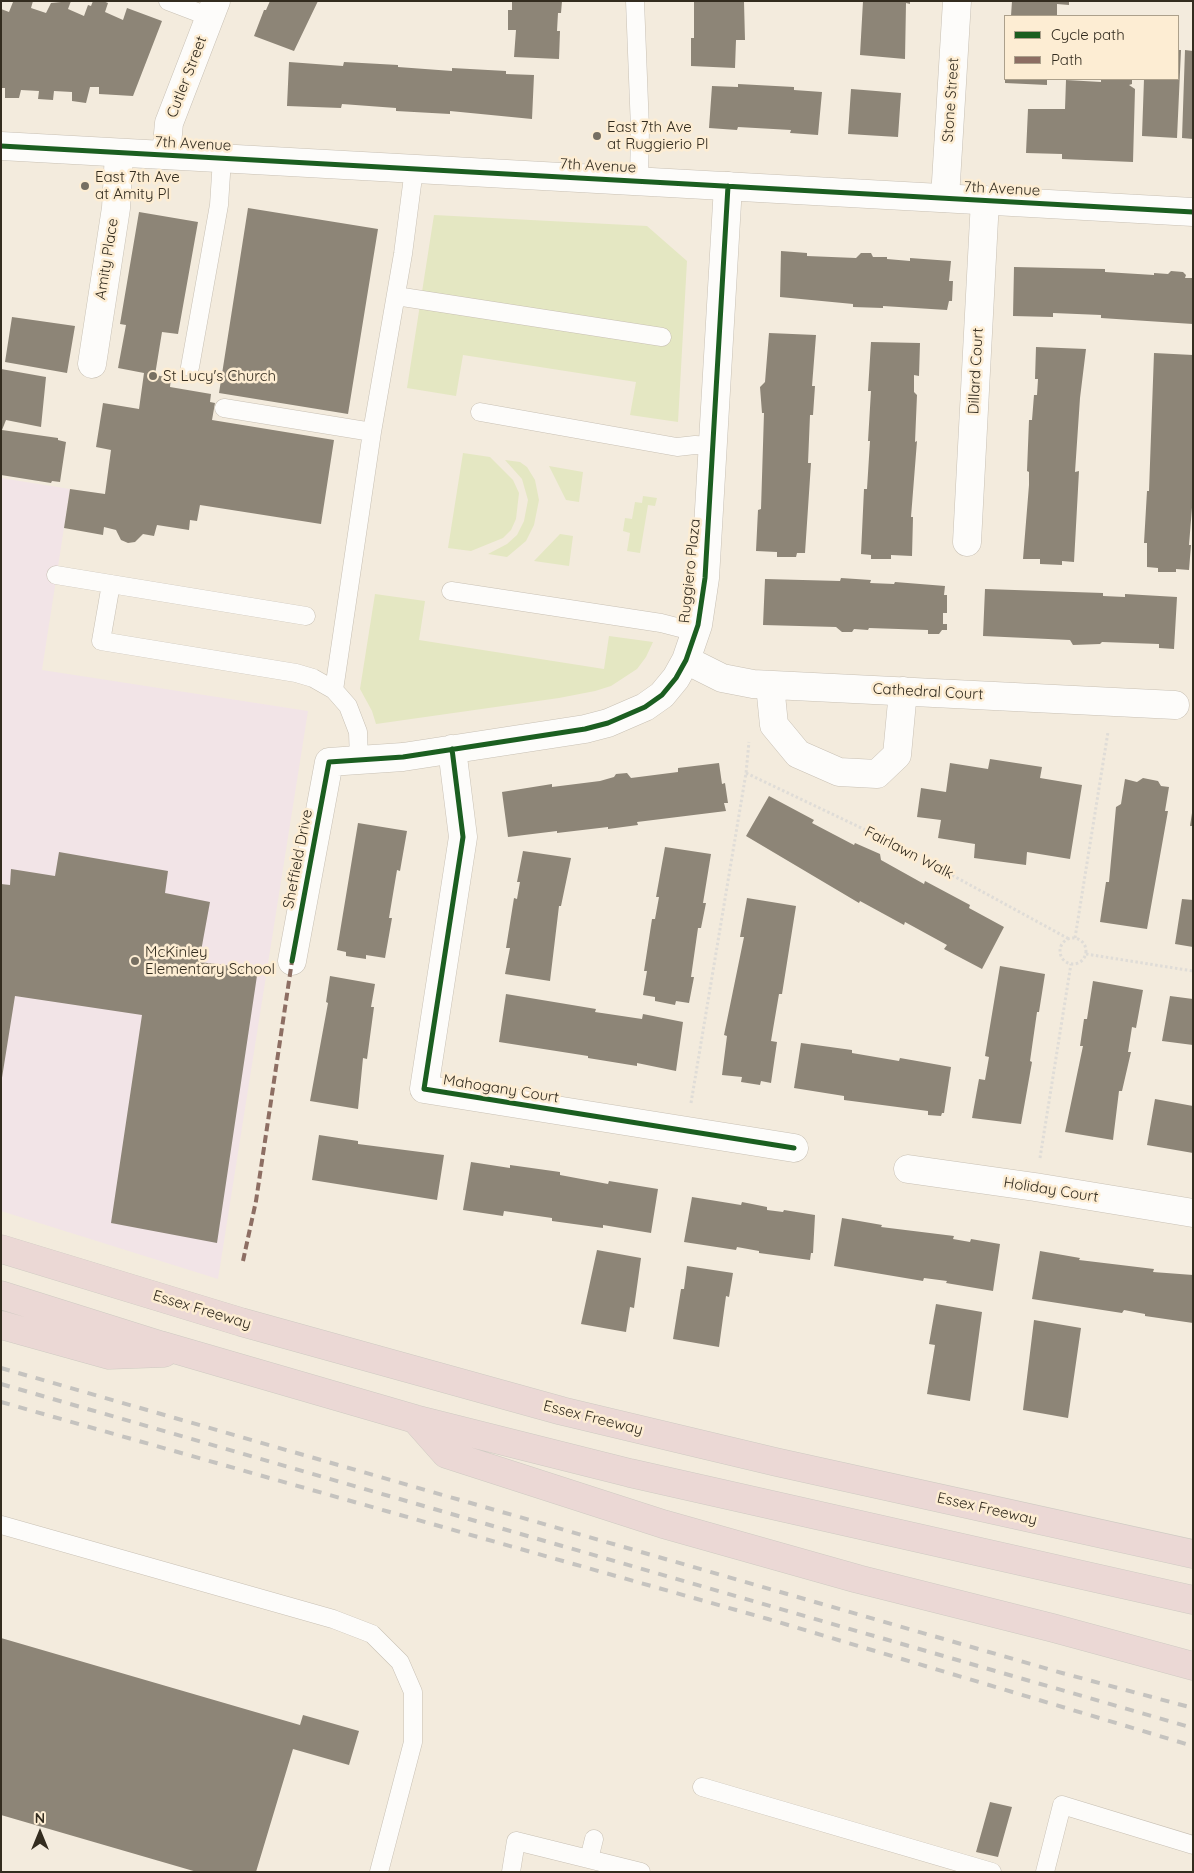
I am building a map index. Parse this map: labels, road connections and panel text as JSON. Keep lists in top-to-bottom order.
{
  "streets": {
    "highway": ["Essex Freeway"],
    "street": [
      "Cutler Street",
      "Stone Street",
      "7th Avenue",
      "Amity Place",
      "Dillard Court",
      "Ruggiero Plaza",
      "Cathedral Court",
      "Sheffield Drive",
      "Mahogany Court",
      "Holiday Court"
    ],
    "path": ["Fairlawn Walk"]
  },
  "crossings": [
    ["Cutler Street", "7th Avenue"],
    ["Stone Street", "7th Avenue"],
    ["7th Avenue", "Amity Place"],
    ["7th Avenue", "Dillard Court"],
    ["7th Avenue", "Ruggiero Plaza"],
    ["Ruggiero Plaza", "Cathedral Court"],
    ["Ruggiero Plaza", "Sheffield Drive"],
    ["Ruggiero Plaza", "Mahogany Court"]
  ],
  "places": [
    "East 7th Ave at Ruggierio Pl",
    "East 7th Ave at Amity Pl",
    "St Lucy's Church",
    "McKinley Elementary School"
  ],
  "legend": ["Cycle path", "Path"],
  "north": "top"
}
